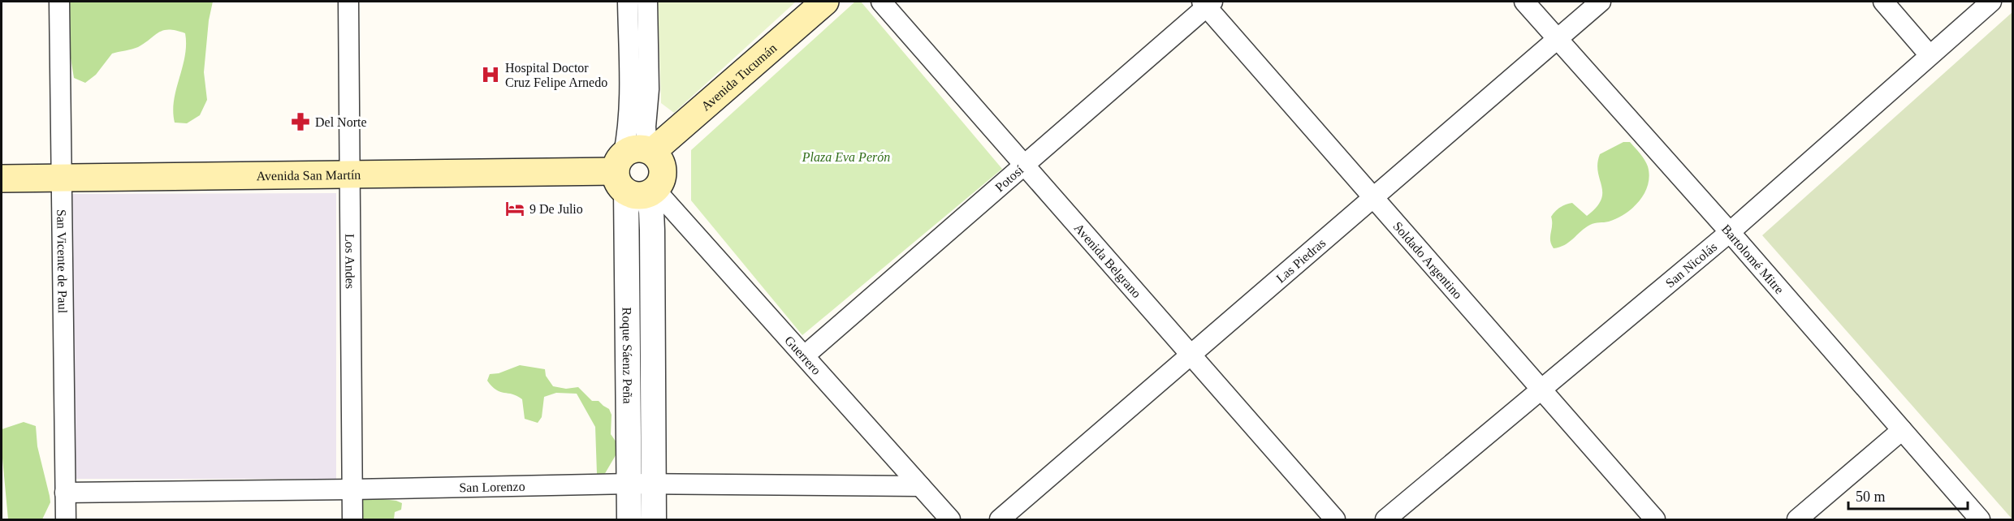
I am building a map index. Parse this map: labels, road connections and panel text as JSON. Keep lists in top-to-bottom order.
{
  "streets": {
    "main road": ["Avenida Tucumán", "Avenida San Martín"],
    "street": [
      "Potosí",
      "Soldado Argentino",
      "Bartolomé Mitre",
      "San Vicente de Paul",
      "Los Andes",
      "Avenida Belgrano",
      "Las Piedras",
      "San Nicolás",
      "Guerrero",
      "Roque Sáenz Peña",
      "San Lorenzo"
    ]
  },
  "crossings": [
    ["Avenida Tucumán", "Avenida San Martín"],
    ["Avenida Tucumán", "Guerrero"],
    ["Avenida Tucumán", "Roque Sáenz Peña"],
    ["Avenida San Martín", "San Vicente de Paul"],
    ["Avenida San Martín", "Los Andes"],
    ["Avenida San Martín", "Guerrero"],
    ["Avenida San Martín", "Roque Sáenz Peña"],
    ["Potosí", "Soldado Argentino"],
    ["Potosí", "Avenida Belgrano"],
    ["Potosí", "Guerrero"],
    ["Soldado Argentino", "Las Piedras"],
    ["Soldado Argentino", "San Nicolás"],
    ["Bartolomé Mitre", "Las Piedras"],
    ["Bartolomé Mitre", "San Nicolás"],
    ["San Vicente de Paul", "San Lorenzo"],
    ["Los Andes", "San Lorenzo"],
    ["Avenida Belgrano", "Las Piedras"],
    ["Guerrero", "Roque Sáenz Peña"],
    ["Guerrero", "San Lorenzo"],
    ["Roque Sáenz Peña", "San Lorenzo"]
  ],
  "parks": ["Plaza Eva Perón"],
  "places": {
    "hospital": ["Hospital Doctor Cruz Felipe Arnedo"],
    "pharmacy": ["Del Norte"],
    "hotel": ["9 De Julio"]
  },
  "scale_bar": "50 m"
}
